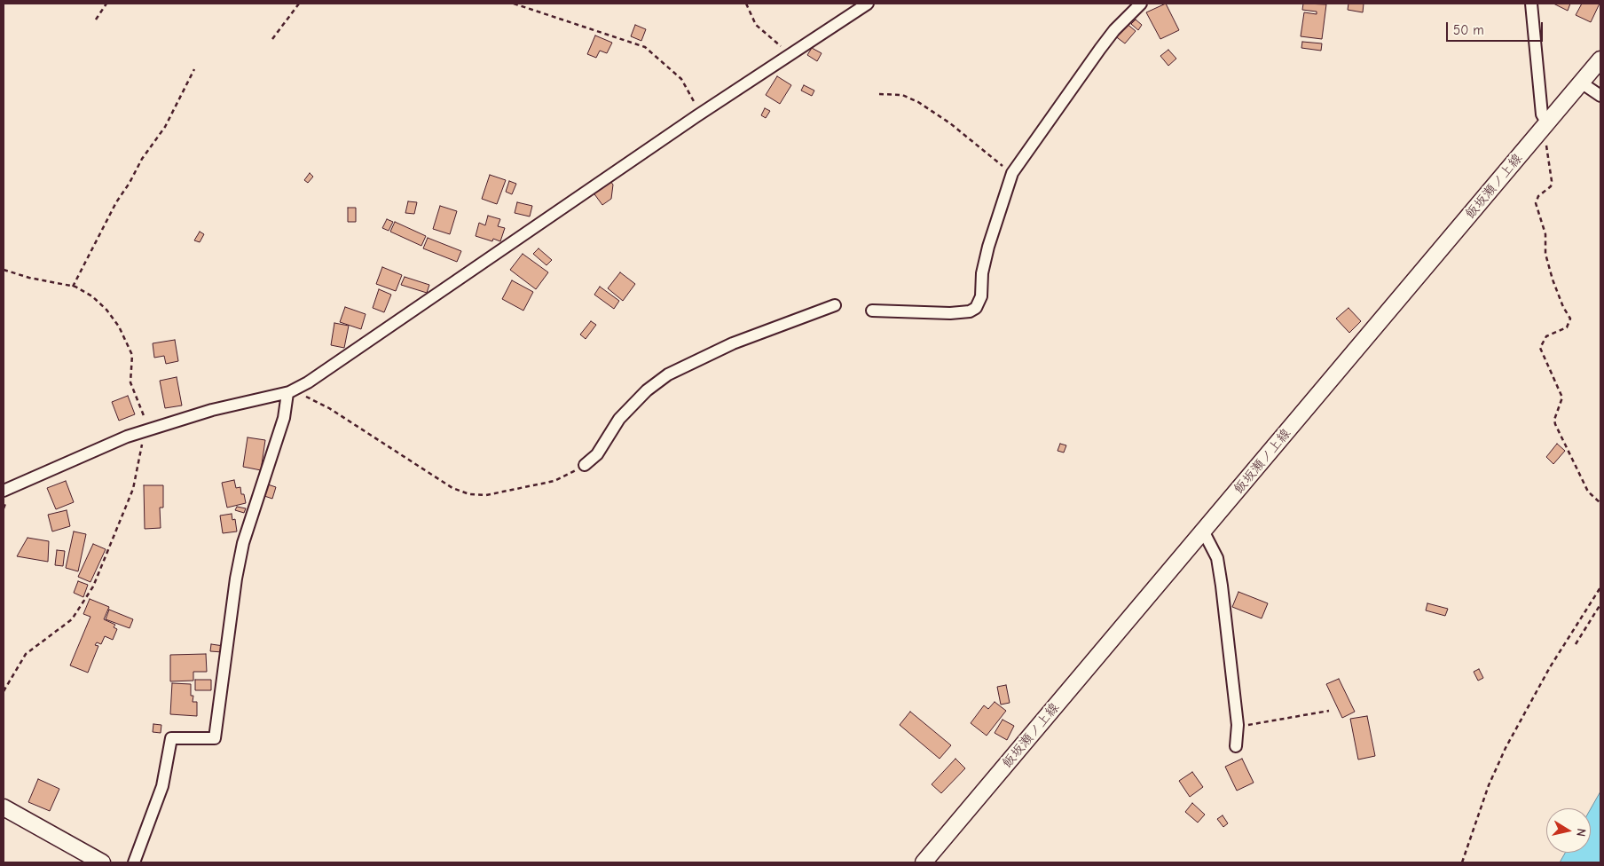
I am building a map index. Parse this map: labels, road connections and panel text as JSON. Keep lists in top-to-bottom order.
{
  "streets": {
    "main road": ["飯坂瀬ノ上線"]
  },
  "scale_bar": "50 m",
  "north": "right"
}
